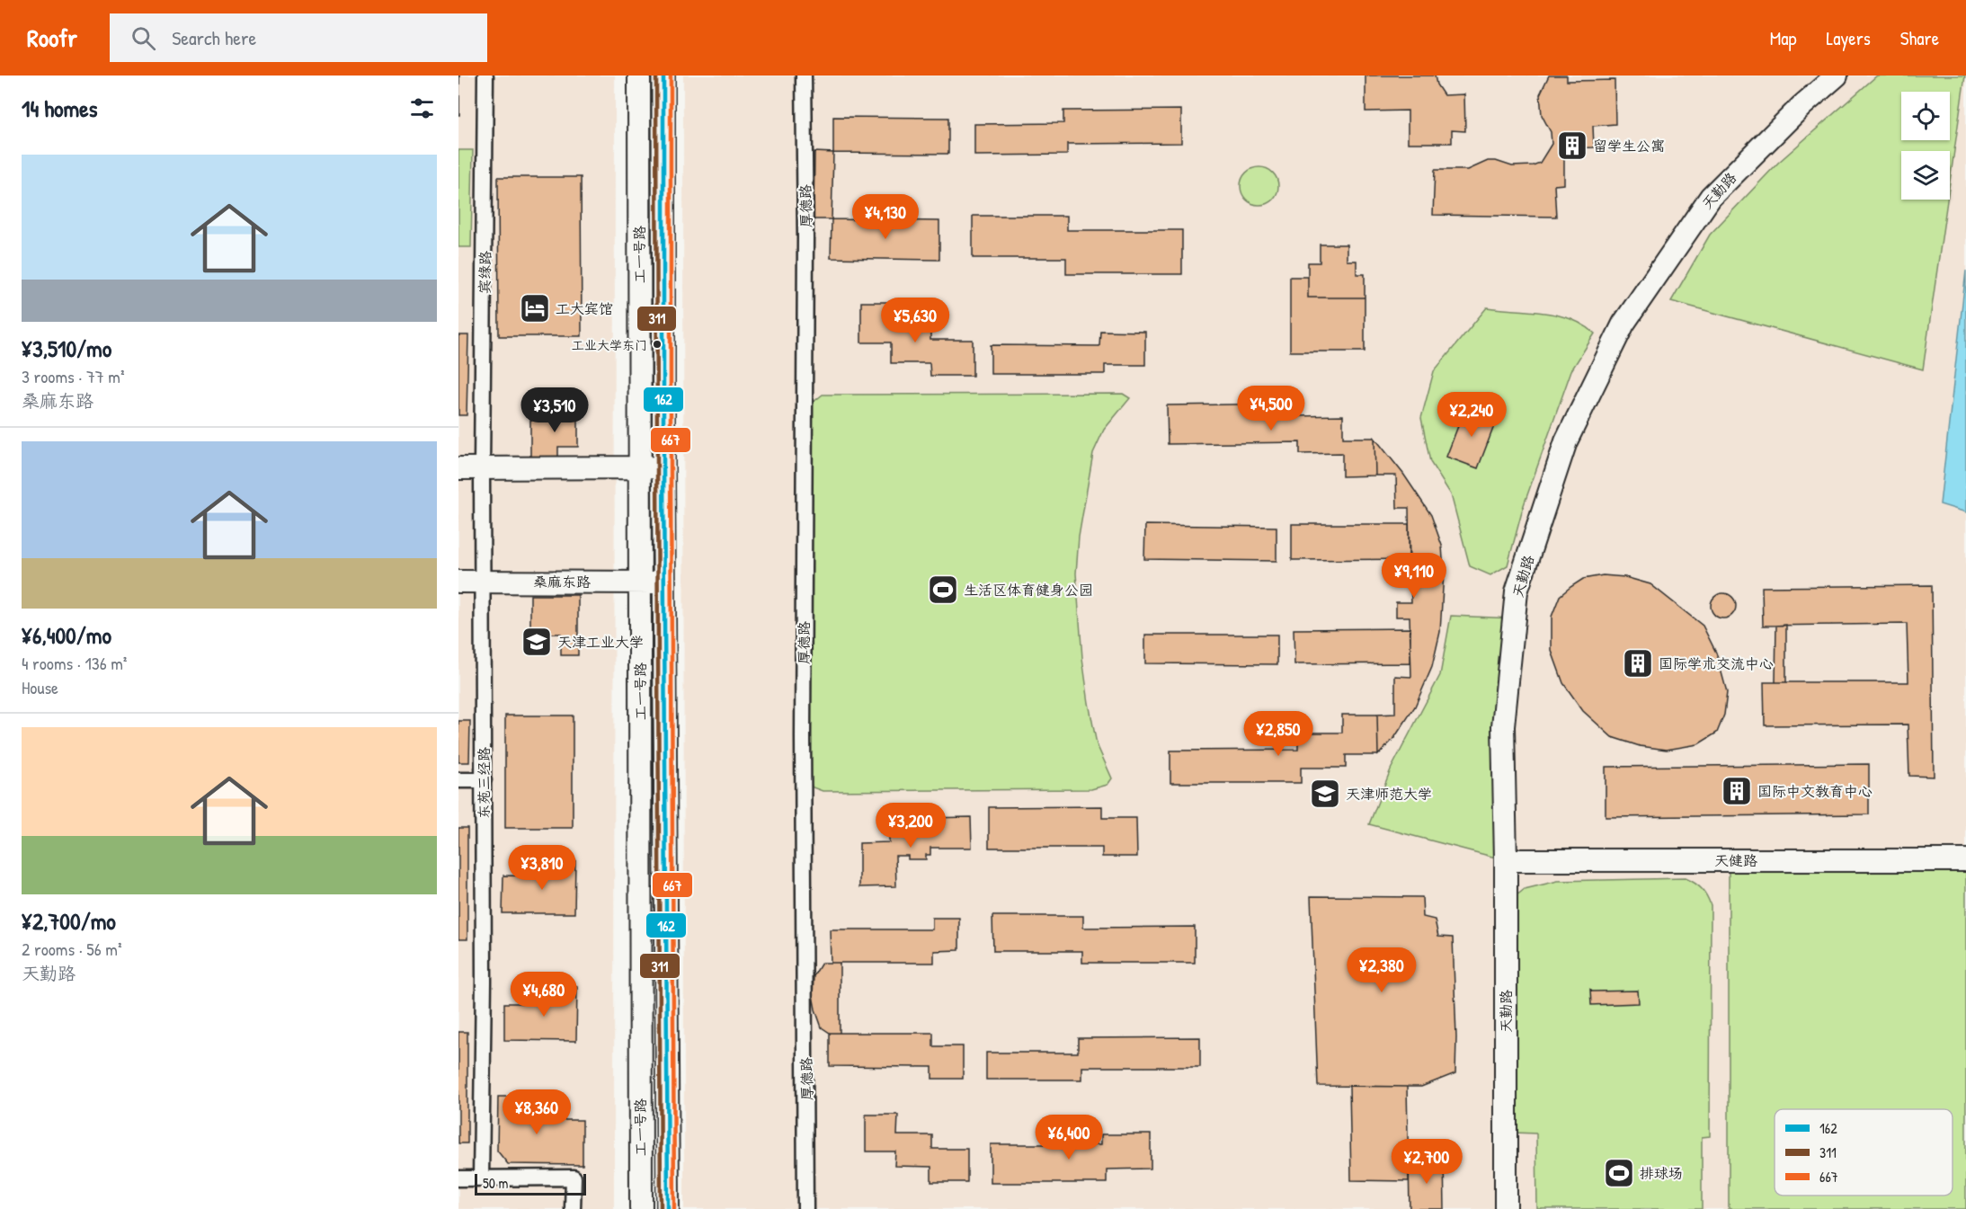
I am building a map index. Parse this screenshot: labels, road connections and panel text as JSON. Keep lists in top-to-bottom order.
{
  "streets": {
    "main road": [
      "天勤路",
      "工一号路",
      "桑麻东路",
      "天健路"
    ],
    "street": ["厚德路", "宾缘路", "东苑三经路"]
  },
  "crossings": [
    ["天勤路", "天健路"],
    ["工一号路", "桑麻东路"],
    ["宾缘路", "桑麻东路"],
    ["宾缘路", "东苑三经路"],
    ["桑麻东路", "东苑三经路"]
  ],
  "places": {
    "building": ["留学生公寓", "国际学术交流中心", "国际中文教育中心"],
    "hotel": ["工大宾馆"],
    "other": ["工业大学东门"],
    "sports": ["生活区体育健身公园", "排球场"],
    "school or university": ["天津工业大学", "天津师范大学"]
  },
  "lines": ["transit line 162", "transit line 311", "transit line 667"],
  "legend": ["162", "311", "667"],
  "scale_bar": "50 m",
  "page": {
    "header": "Roofr",
    "search": "Search here",
    "nav": ["Map", "Layers", "Share"],
    "heading": "14 homes",
    "list": [
      {
        "name": "¥3,510/mo",
        "note": "3 rooms · 77 m² · 桑麻东路"
      },
      {
        "name": "¥6,400/mo",
        "note": "4 rooms · 136 m² · House"
      },
      {
        "name": "¥2,700/mo",
        "note": "2 rooms · 56 m² · 天勤路"
      }
    ],
    "price": [
      "¥4,130",
      "¥5,630",
      "¥4,500",
      "¥3,510",
      "¥2,240",
      "¥9,110",
      "¥2,850",
      "¥3,200",
      "¥3,810",
      "¥2,380",
      "¥4,680",
      "¥8,360",
      "¥6,400",
      "¥2,700"
    ],
    "scale": "50 m"
  }
}
